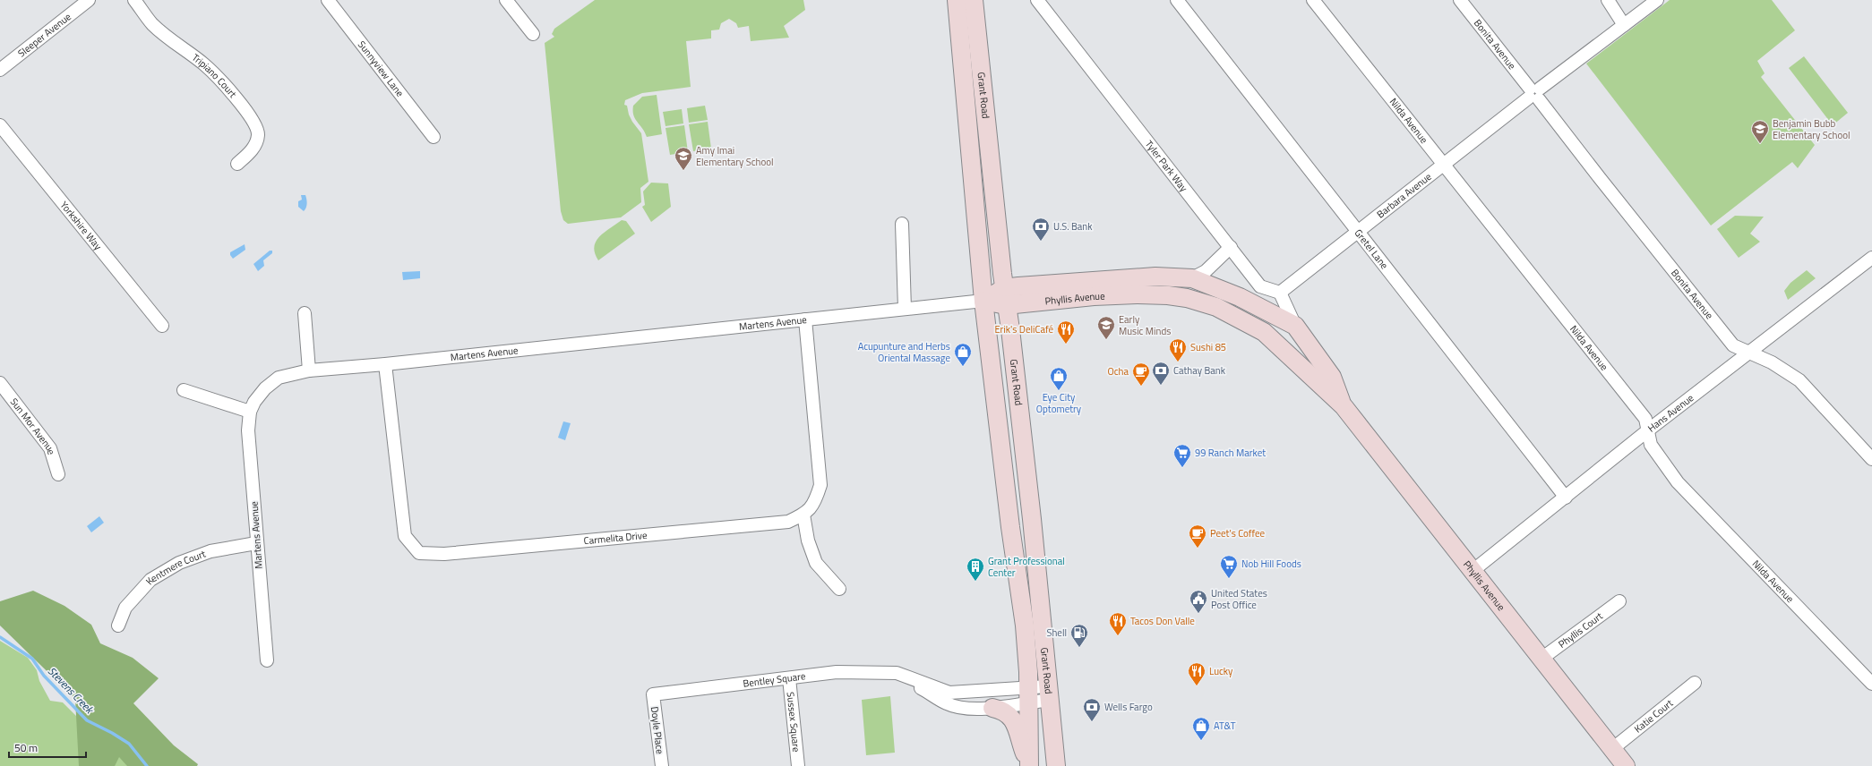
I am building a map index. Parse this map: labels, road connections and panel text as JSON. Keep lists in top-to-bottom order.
{
  "streets": {
    "main road": ["Grant Road", "Phyllis Avenue"],
    "street": [
      "Sleeper Avenue",
      "Bonita Avenue",
      "Sunnyview Lane",
      "Tripiano Court",
      "Nilda Avenue",
      "Tyler Park Way",
      "Barbara Avenue",
      "Yorkshire Way",
      "Gretel Lane",
      "Martens Avenue",
      "Hans Avenue",
      "Sun Mor Avenue",
      "Carmelita Drive",
      "Kentmere Court",
      "Phyllis Court",
      "Bentley Square",
      "Katie Court",
      "Sussex Square",
      "Doyle Place"
    ]
  },
  "crossings": [
    ["Bonita Avenue", "Barbara Avenue"],
    ["Bonita Avenue", "Hans Avenue"],
    ["Grant Road", "Phyllis Avenue"],
    ["Grant Road", "Martens Avenue"],
    ["Grant Road", "Bentley Square"],
    ["Nilda Avenue", "Barbara Avenue"],
    ["Nilda Avenue", "Hans Avenue"],
    ["Tyler Park Way", "Barbara Avenue"],
    ["Barbara Avenue", "Gretel Lane"],
    ["Gretel Lane", "Hans Avenue"],
    ["Phyllis Avenue", "Martens Avenue"],
    ["Phyllis Avenue", "Hans Avenue"],
    ["Phyllis Avenue", "Phyllis Court"],
    ["Phyllis Avenue", "Katie Court"],
    ["Martens Avenue", "Carmelita Drive"],
    ["Martens Avenue", "Kentmere Court"],
    ["Bentley Square", "Sussex Square"],
    ["Bentley Square", "Doyle Place"]
  ],
  "water": ["Stevens Creek"],
  "places": {
    "school or university": ["Benjamin Bubb Elementary School", "Amy Imai Elementary School", "Early Music Minds"],
    "bank": ["U.S. Bank", "Cathay Bank", "Wells Fargo"],
    "restaurant": [
      "Erik's DeliCafé",
      "Sushi 85",
      "Tacos Don Valle",
      "Lucky"
    ],
    "shop": ["Acupunture and Herbs Oriental Massage", "Eye City Optometry", "AT&T"],
    "cafe": ["Ocha", "Peet's Coffee"],
    "supermarket": ["99 Ranch Market", "Nob Hill Foods"],
    "building": ["Grant Professional Center"],
    "public building": ["United States Post Office"],
    "fuel station": ["Shell"]
  },
  "scale_bar": "50 m"
}
